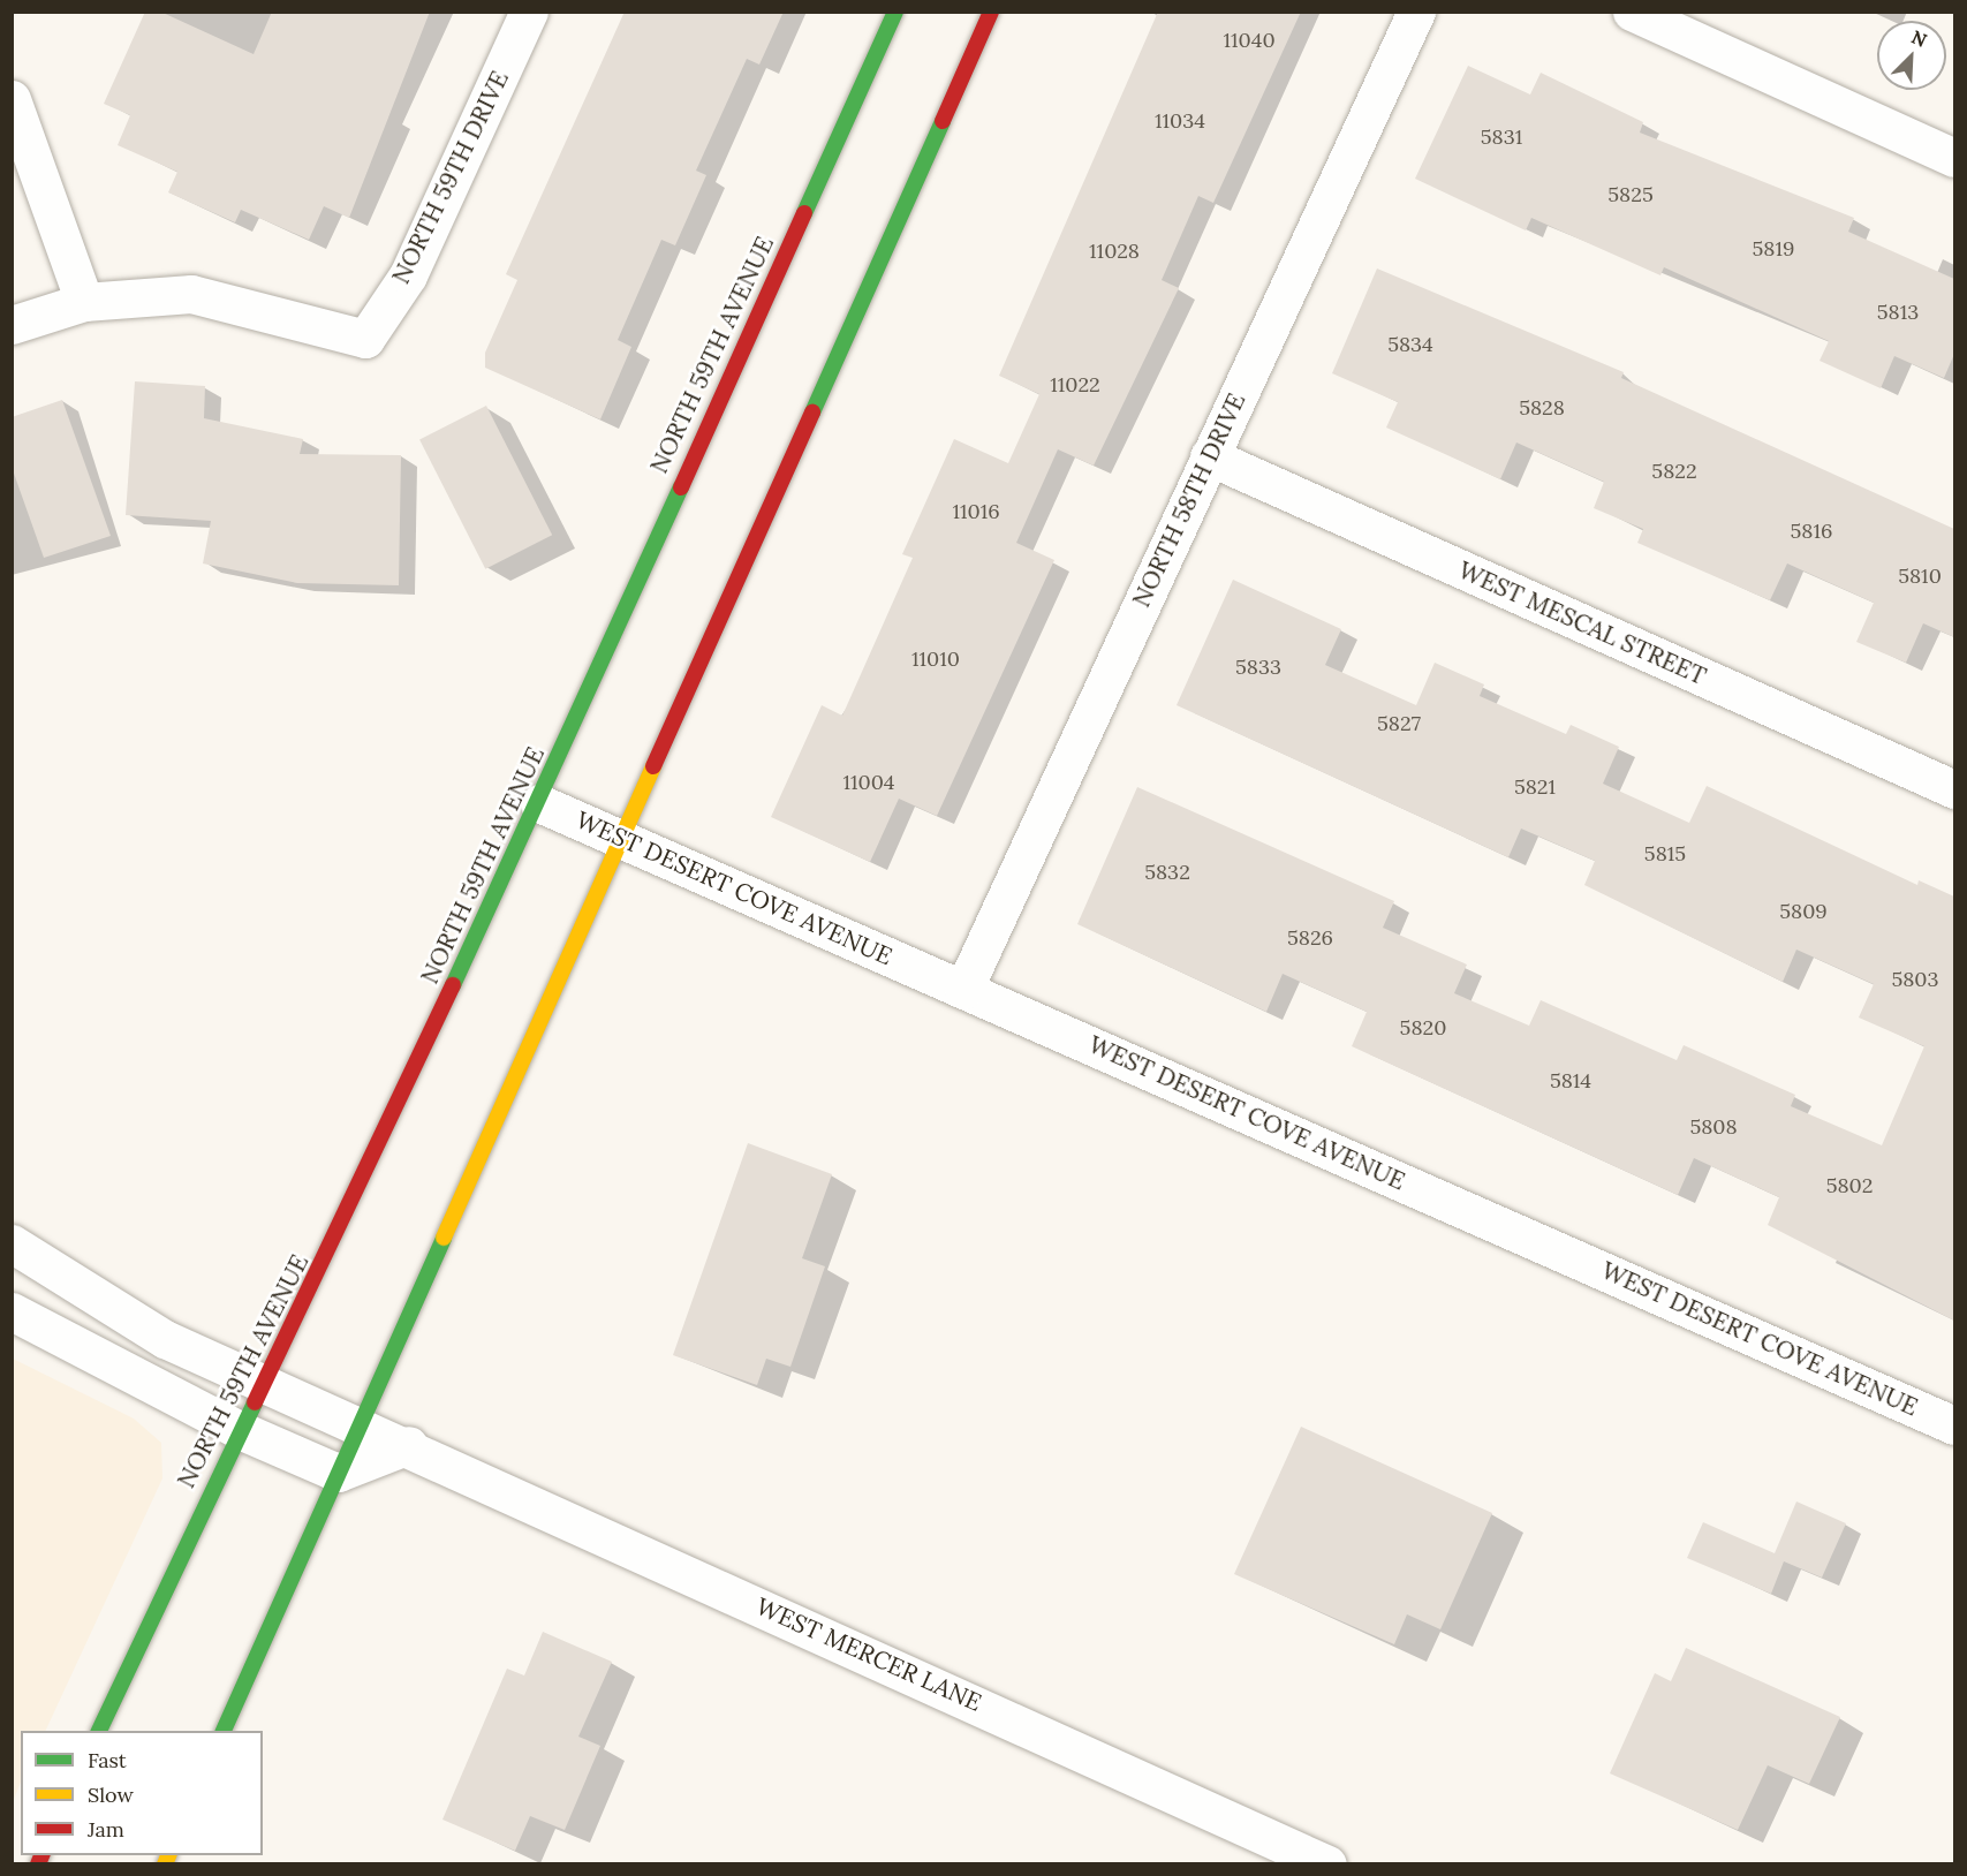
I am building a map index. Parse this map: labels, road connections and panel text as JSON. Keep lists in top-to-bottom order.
{
  "streets": {
    "main road": ["NORTH 59TH AVENUE"],
    "street": [
      "NORTH 59TH DRIVE",
      "NORTH 58TH DRIVE",
      "WEST MESCAL STREET",
      "WEST DESERT COVE AVENUE",
      "WEST MERCER LANE"
    ]
  },
  "crossings": [
    ["NORTH 59TH AVENUE", "WEST DESERT COVE AVENUE"],
    ["NORTH 59TH AVENUE", "WEST MERCER LANE"],
    ["NORTH 58TH DRIVE", "WEST MESCAL STREET"],
    ["NORTH 58TH DRIVE", "WEST DESERT COVE AVENUE"]
  ],
  "house_numbers": [
    "11040",
    "11034",
    "5831",
    "5825",
    "5819",
    "11028",
    "5813",
    "5834",
    "11022",
    "5828",
    "5822",
    "11016",
    "5816",
    "5810",
    "11010",
    "5833",
    "5827",
    "11004",
    "5821",
    "5815",
    "5832",
    "5809",
    "5826",
    "5803",
    "5820",
    "5814",
    "5808",
    "5802"
  ],
  "legend": ["Fast", "Slow", "Jam"],
  "north": "top right"
}
